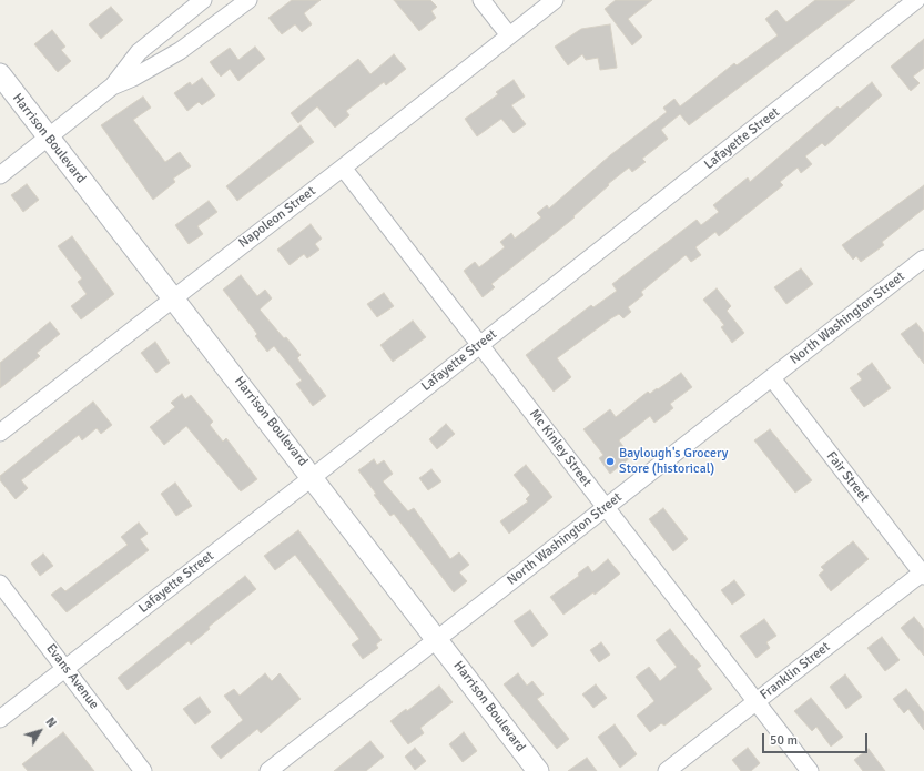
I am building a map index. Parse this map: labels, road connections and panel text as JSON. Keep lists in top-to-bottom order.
{
  "streets": {
    "street": [
      "Harrison Boulevard",
      "Lafayette Street",
      "Napoleon Street",
      "North Washington Street",
      "Mc Kinley Street",
      "Fair Street",
      "Franklin Street",
      "Evans Avenue"
    ]
  },
  "crossings": [
    ["Harrison Boulevard", "Lafayette Street"],
    ["Harrison Boulevard", "Napoleon Street"],
    ["Harrison Boulevard", "North Washington Street"],
    ["Lafayette Street", "Mc Kinley Street"],
    ["Lafayette Street", "Evans Avenue"],
    ["Napoleon Street", "Mc Kinley Street"],
    ["North Washington Street", "Mc Kinley Street"],
    ["North Washington Street", "Fair Street"],
    ["Mc Kinley Street", "Franklin Street"],
    ["Fair Street", "Franklin Street"]
  ],
  "places": ["Baylough's Grocery Store (historical)"],
  "scale_bar": "50 m",
  "north": "top right"
}
